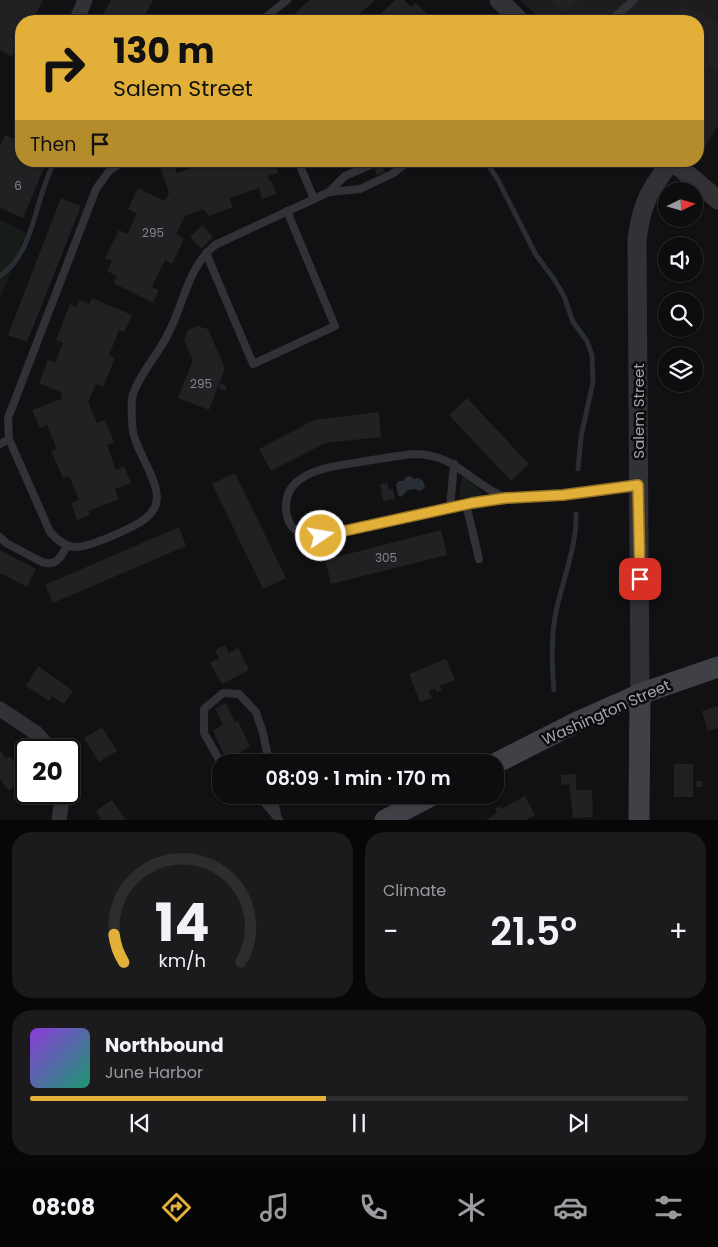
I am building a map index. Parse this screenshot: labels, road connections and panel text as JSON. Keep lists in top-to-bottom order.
{
  "streets": {
    "main road": ["Salem Street", "Washington Street"]
  },
  "crossings": [
    ["Salem Street", "Washington Street"]
  ],
  "house_numbers": [
    "6",
    "295",
    "295",
    "305"
  ],
  "north": "right",
  "page": {
    "turn": ["130 m", "Salem Street"],
    "then": "Then",
    "limit": "20",
    "trip": "08:09 · 1 min · 170 m",
    "tile": "Climate",
    "heat": ["−", "21.5°", "+"],
    "song": ["Northbound", "June Harbor"],
    "tabs": "08:08",
    "gauge": ["14", "km/h"]
  }
}
